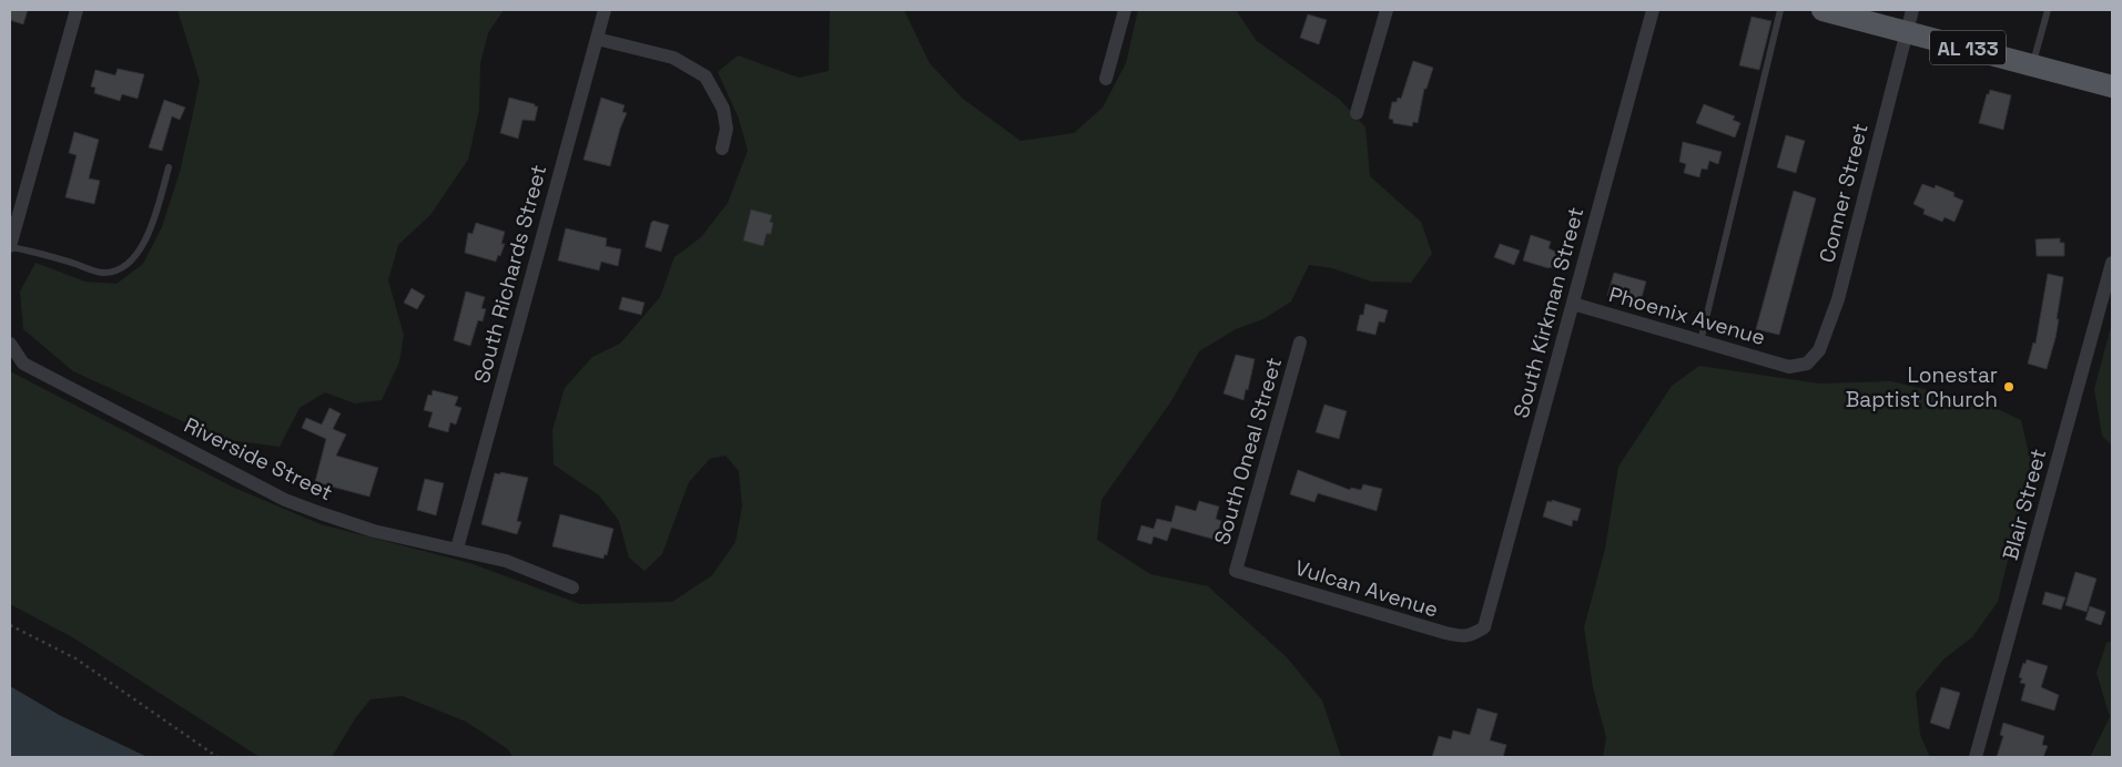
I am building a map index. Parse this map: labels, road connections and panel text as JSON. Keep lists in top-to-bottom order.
{
  "streets": {
    "main road": ["AL 133"],
    "street": [
      "Conner Street",
      "South Richards Street",
      "South Kirkman Street",
      "Phoenix Avenue",
      "South Oneal Street",
      "Riverside Street",
      "Blair Street",
      "Vulcan Avenue"
    ]
  },
  "crossings": [
    ["AL 133", "Conner Street"],
    ["Conner Street", "Phoenix Avenue"],
    ["South Richards Street", "Riverside Street"],
    ["South Kirkman Street", "Phoenix Avenue"],
    ["South Kirkman Street", "Vulcan Avenue"],
    ["South Oneal Street", "Vulcan Avenue"]
  ],
  "places": ["Lonestar Baptist Church"]
}
